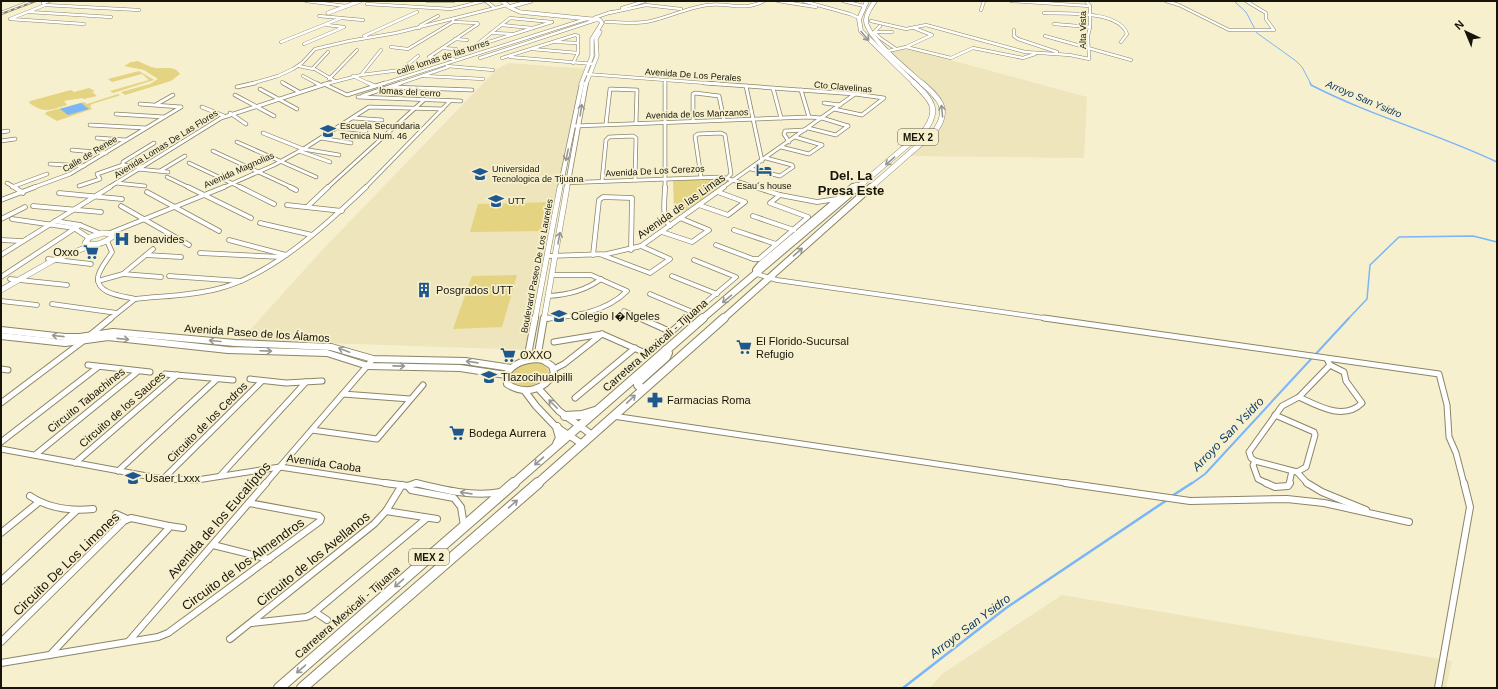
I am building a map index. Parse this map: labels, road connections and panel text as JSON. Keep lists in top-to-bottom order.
{
  "streets": {
    "main road": ["MEX 2", "Carretera Mexicali - Tijuana"],
    "street": [
      "Alta Vista",
      "calle lomas de las torres",
      "Avenida De Los Perales",
      "Cto Clavelinas",
      "lomas del cerro",
      "Avenida de los Manzanos",
      "Avenida Lomas De Las Flores",
      "Calle de Renee",
      "Avenida Magnolias",
      "Avenida De Los Cerezos",
      "Avenida de las Limas",
      "Boulevard Paseo De Los Laureles",
      "Avenida Paseo de los Álamos",
      "Circuito Tabachines",
      "Circuito de los Sauces",
      "Circuito de los Cedros",
      "Avenida Caoba",
      "Avenida de los Eucalíptos",
      "Circuito de los Avellanos",
      "Circuito De Los Limones",
      "Circuito de los Almendros"
    ]
  },
  "crossings": [
    ["calle lomas de las torres", "lomas del cerro"],
    ["calle lomas de las torres", "Avenida Lomas De Las Flores"],
    ["Avenida De Los Perales", "Cto Clavelinas"],
    ["Avenida De Los Perales", "Boulevard Paseo De Los Laureles"],
    ["Cto Clavelinas", "Avenida de las Limas"],
    ["Avenida de los Manzanos", "Avenida de las Limas"],
    ["Avenida de los Manzanos", "Boulevard Paseo De Los Laureles"],
    ["Avenida De Los Cerezos", "Avenida de las Limas"],
    ["Avenida De Los Cerezos", "Boulevard Paseo De Los Laureles"],
    ["Avenida de las Limas", "Boulevard Paseo De Los Laureles"],
    ["Boulevard Paseo De Los Laureles", "Avenida Paseo de los Álamos"],
    ["Avenida Paseo de los Álamos", "Avenida de los Eucalíptos"],
    ["Circuito Tabachines", "Avenida Caoba"],
    ["Circuito de los Sauces", "Avenida Caoba"],
    ["Circuito de los Cedros", "Avenida Caoba"],
    ["Avenida Caoba", "Avenida de los Eucalíptos"],
    ["Avenida Caoba", "Circuito de los Avellanos"],
    ["Avenida de los Eucalíptos", "Circuito de los Almendros"]
  ],
  "districts": ["Del. La Presa Este"],
  "water": ["Arroyo San Ysidro"],
  "places": {
    "school or university": [
      "Escuela Secundaria Tecnica Num. 46",
      "Universidad Tecnologica de Tijuana",
      "UTT",
      "Colegio I�Ngeles",
      "Tlazocihualpilli",
      "Usaer Lxxx"
    ],
    "hotel": ["Esau´s house"],
    "hospital": ["benavides"],
    "supermarket": [
      "Oxxo",
      "El Florido-Sucursal Refugio",
      "OXXO",
      "Bodega Aurrera"
    ],
    "building": ["Posgrados UTT"],
    "pharmacy": ["Farmacias Roma"]
  },
  "north": "top left"
}
